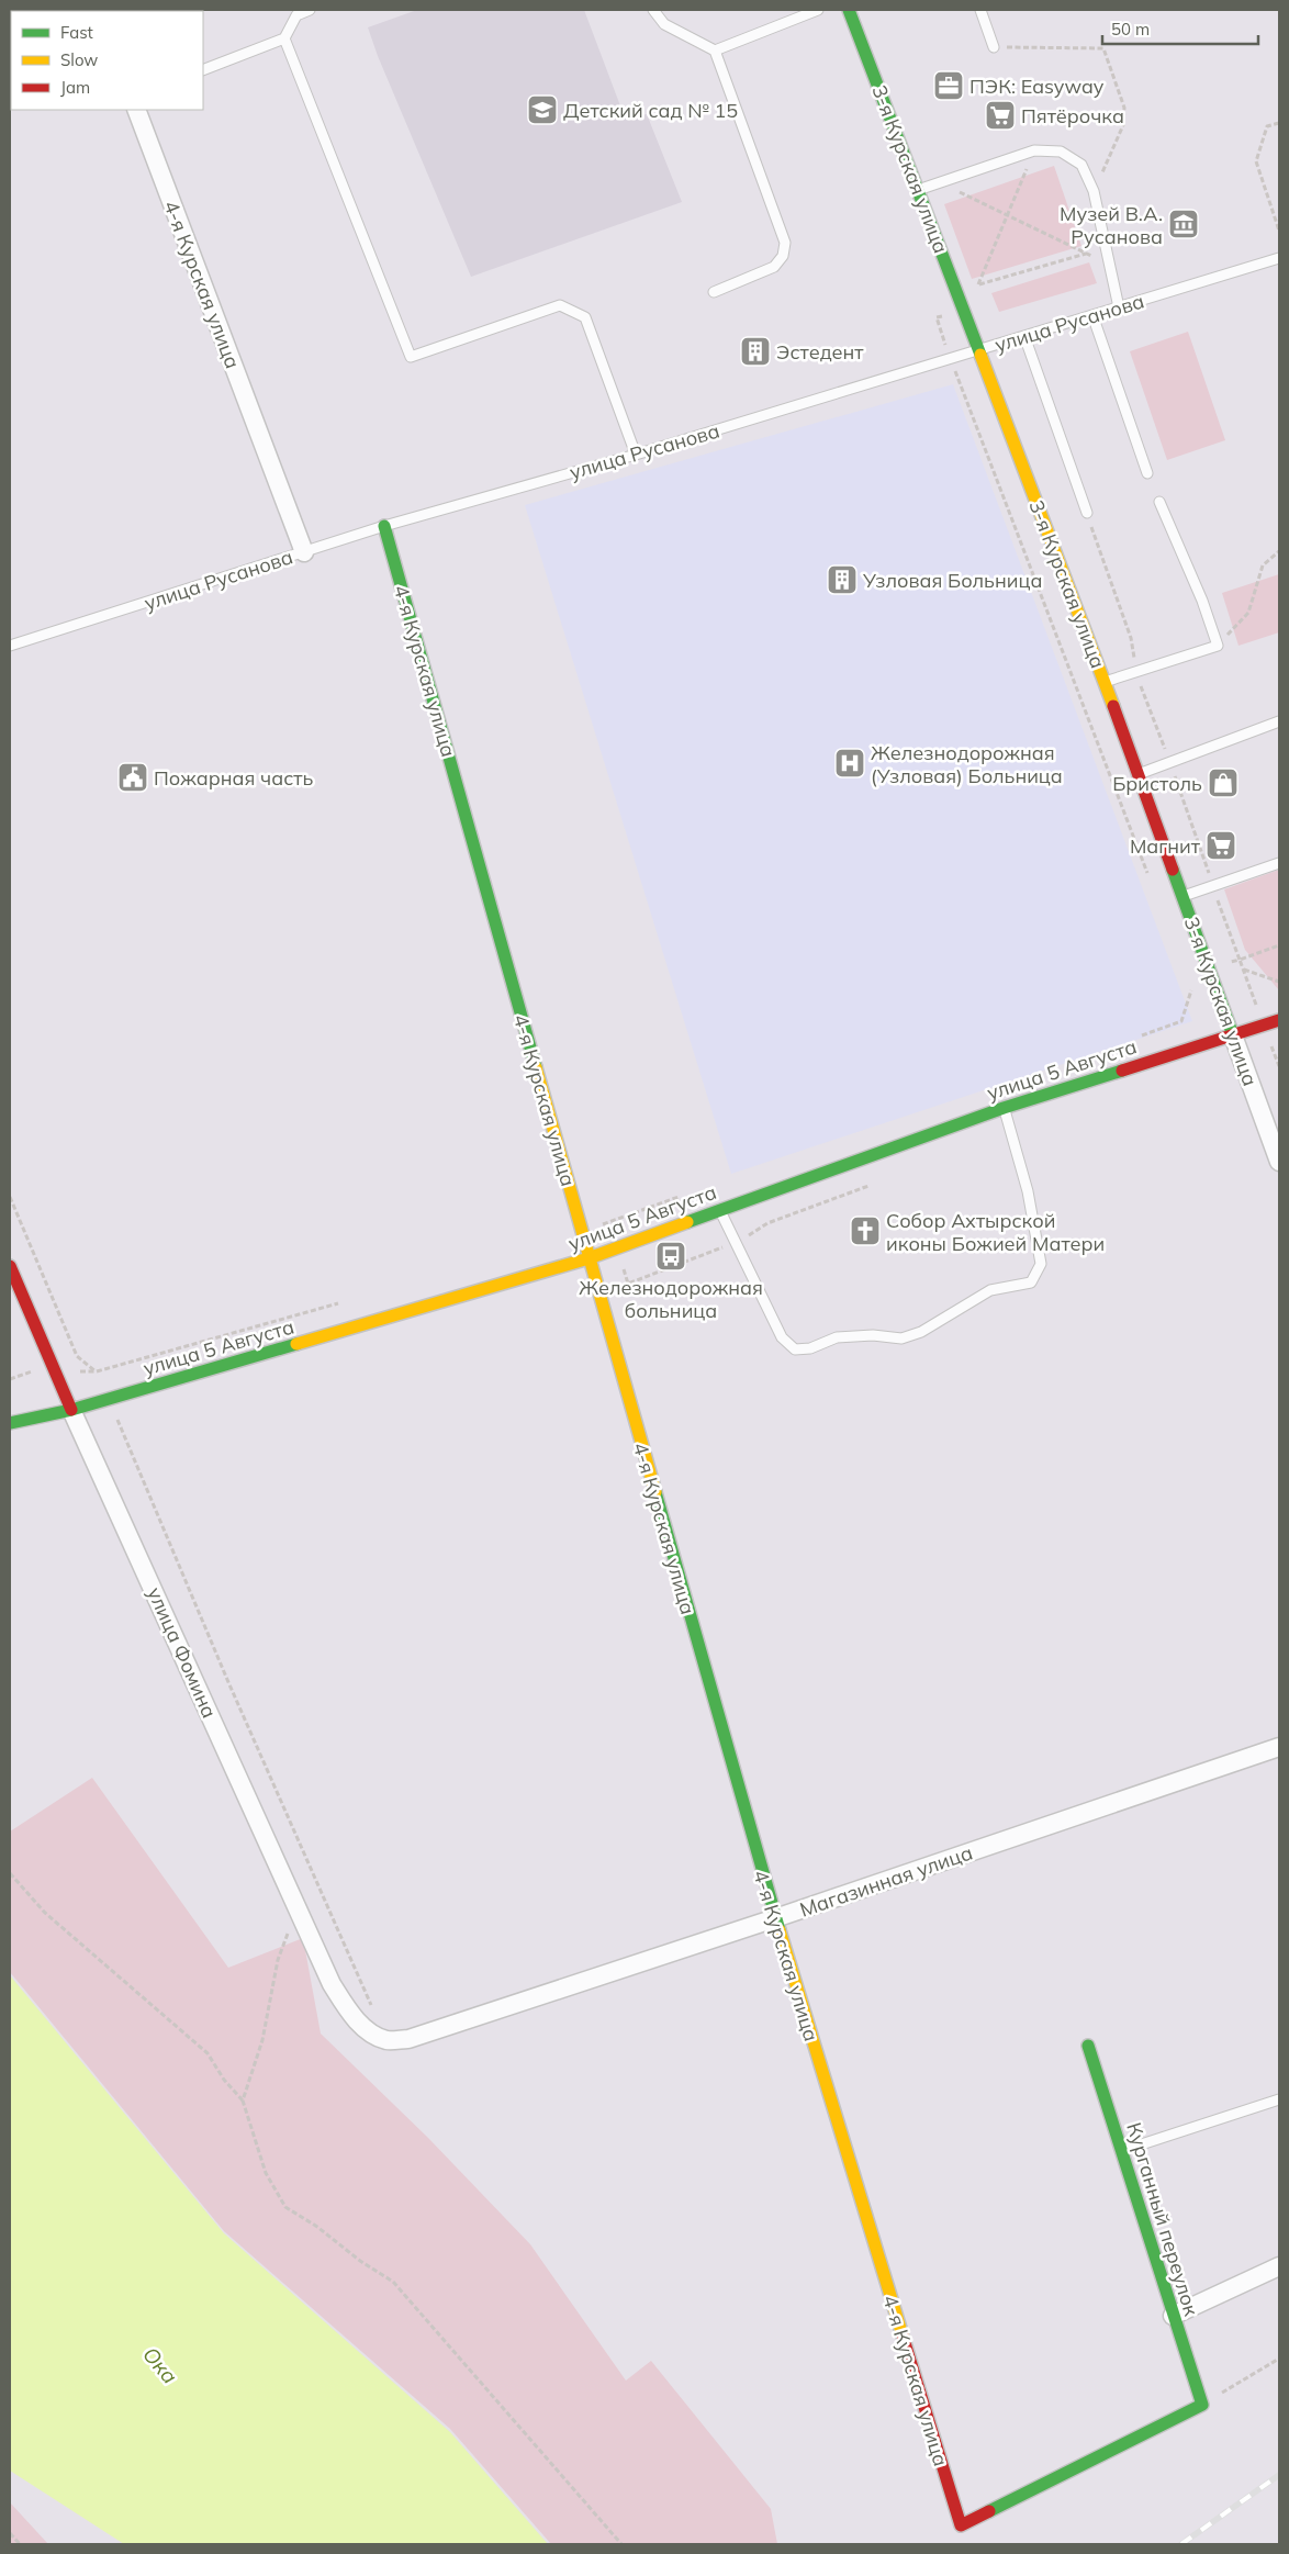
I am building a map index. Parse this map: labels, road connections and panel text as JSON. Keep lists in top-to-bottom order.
{
  "streets": {
    "street": [
      "3-я Курская улица",
      "4-я Курская улица",
      "улица 5 Августа",
      "улица Фомина",
      "Магазинная улица",
      "Курганный переулок"
    ],
    "lane": ["улица Русанова"]
  },
  "crossings": [
    ["3-я Курская улица", "улица Русанова"],
    ["3-я Курская улица", "улица 5 Августа"],
    ["4-я Курская улица", "улица Русанова"],
    ["4-я Курская улица", "улица 5 Августа"],
    ["4-я Курская улица", "Магазинная улица"],
    ["4-я Курская улица", "Курганный переулок"],
    ["улица 5 Августа", "улица Фомина"],
    ["улица Фомина", "Магазинная улица"]
  ],
  "water": ["Ока"],
  "places": {
    "office": ["ПЭК: Easyway"],
    "school or university": ["Детский сад № 15"],
    "supermarket": ["Пятёрочка", "Магнит"],
    "museum": ["Музей В.А. Русанова"],
    "building": ["Эстедент", "Узловая Больница"],
    "hospital": ["Железнодорожная (Узловая) Больница"],
    "public building": ["Пожарная часть"],
    "shop": ["Бристоль"],
    "church": ["Собор Ахтырской иконы Божией Матери"],
    "bus stop": ["Железнодорожная больница"]
  },
  "legend": ["Fast", "Slow", "Jam"],
  "scale_bar": "50 m"
}
